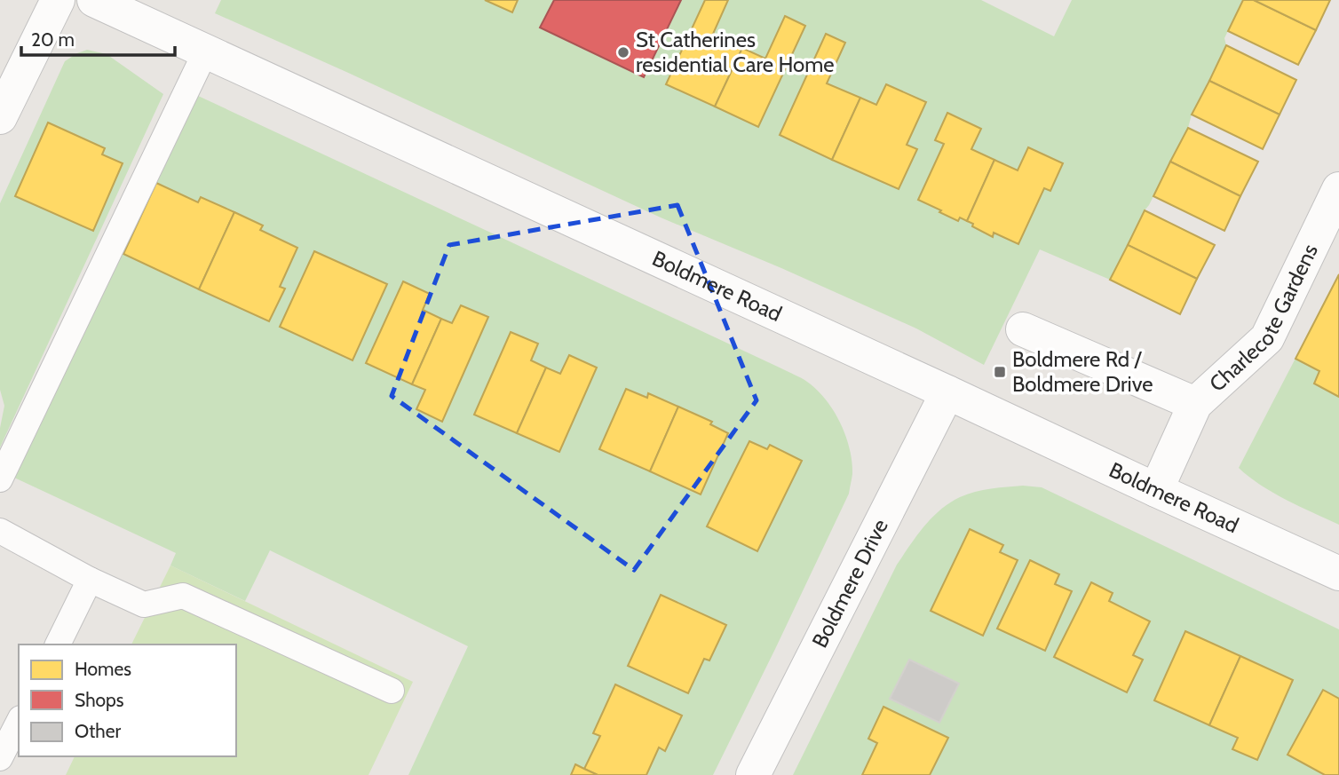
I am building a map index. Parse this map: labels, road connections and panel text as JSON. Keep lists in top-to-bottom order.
{
  "streets": {
    "main road": ["Boldmere Road", "Charlecote Gardens", "Boldmere Drive"]
  },
  "crossings": [
    ["Boldmere Road", "Charlecote Gardens"],
    ["Boldmere Road", "Boldmere Drive"]
  ],
  "places": {
    "other": ["St Catherines residential Care Home"],
    "transit": ["Boldmere Rd / Boldmere Drive"]
  },
  "legend": ["Homes", "Shops", "Other"],
  "scale_bar": "20 m"
}
